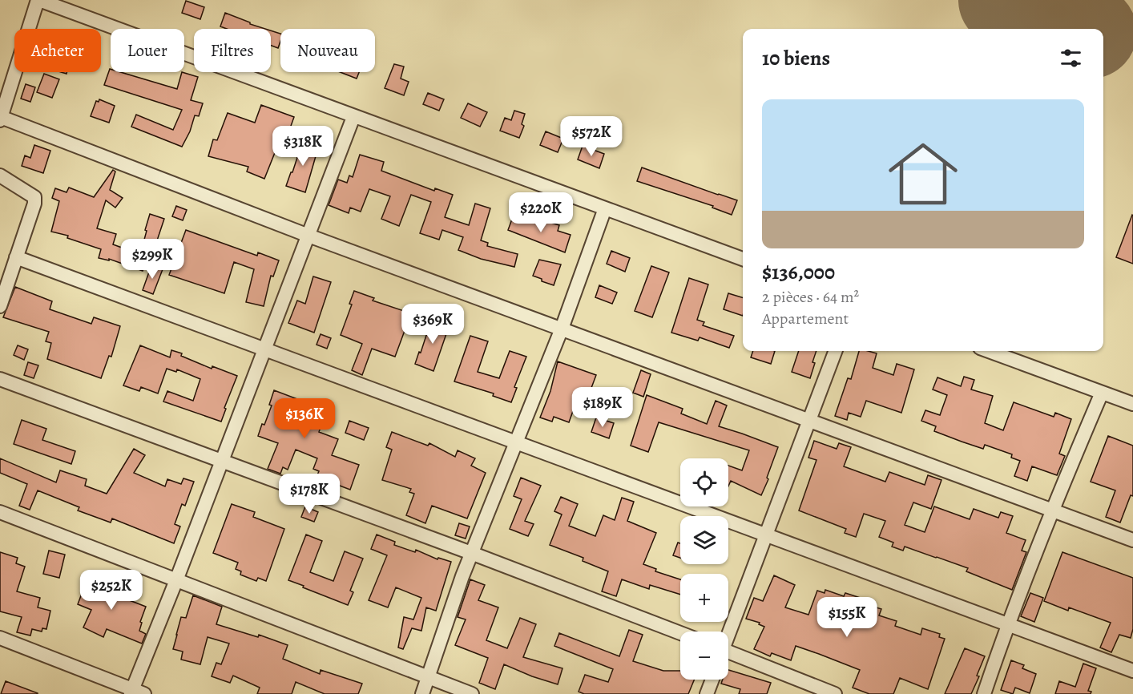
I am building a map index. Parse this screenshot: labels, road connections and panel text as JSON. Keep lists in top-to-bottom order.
{
  "page": {
    "chip": [
      "Acheter",
      "Louer",
      "Filtres",
      "Nouveau"
    ],
    "heading": "10 biens",
    "list": [
      {
        "name": "$136,000",
        "note": "2 pièces · 64 m² · Appartement"
      }
    ],
    "price": [
      "$572K",
      "$318K",
      "$220K",
      "$299K",
      "$369K",
      "$189K",
      "$136K",
      "$178K",
      "$252K",
      "$155K"
    ],
    "map_buttons": ["+", "−"]
  }
}
